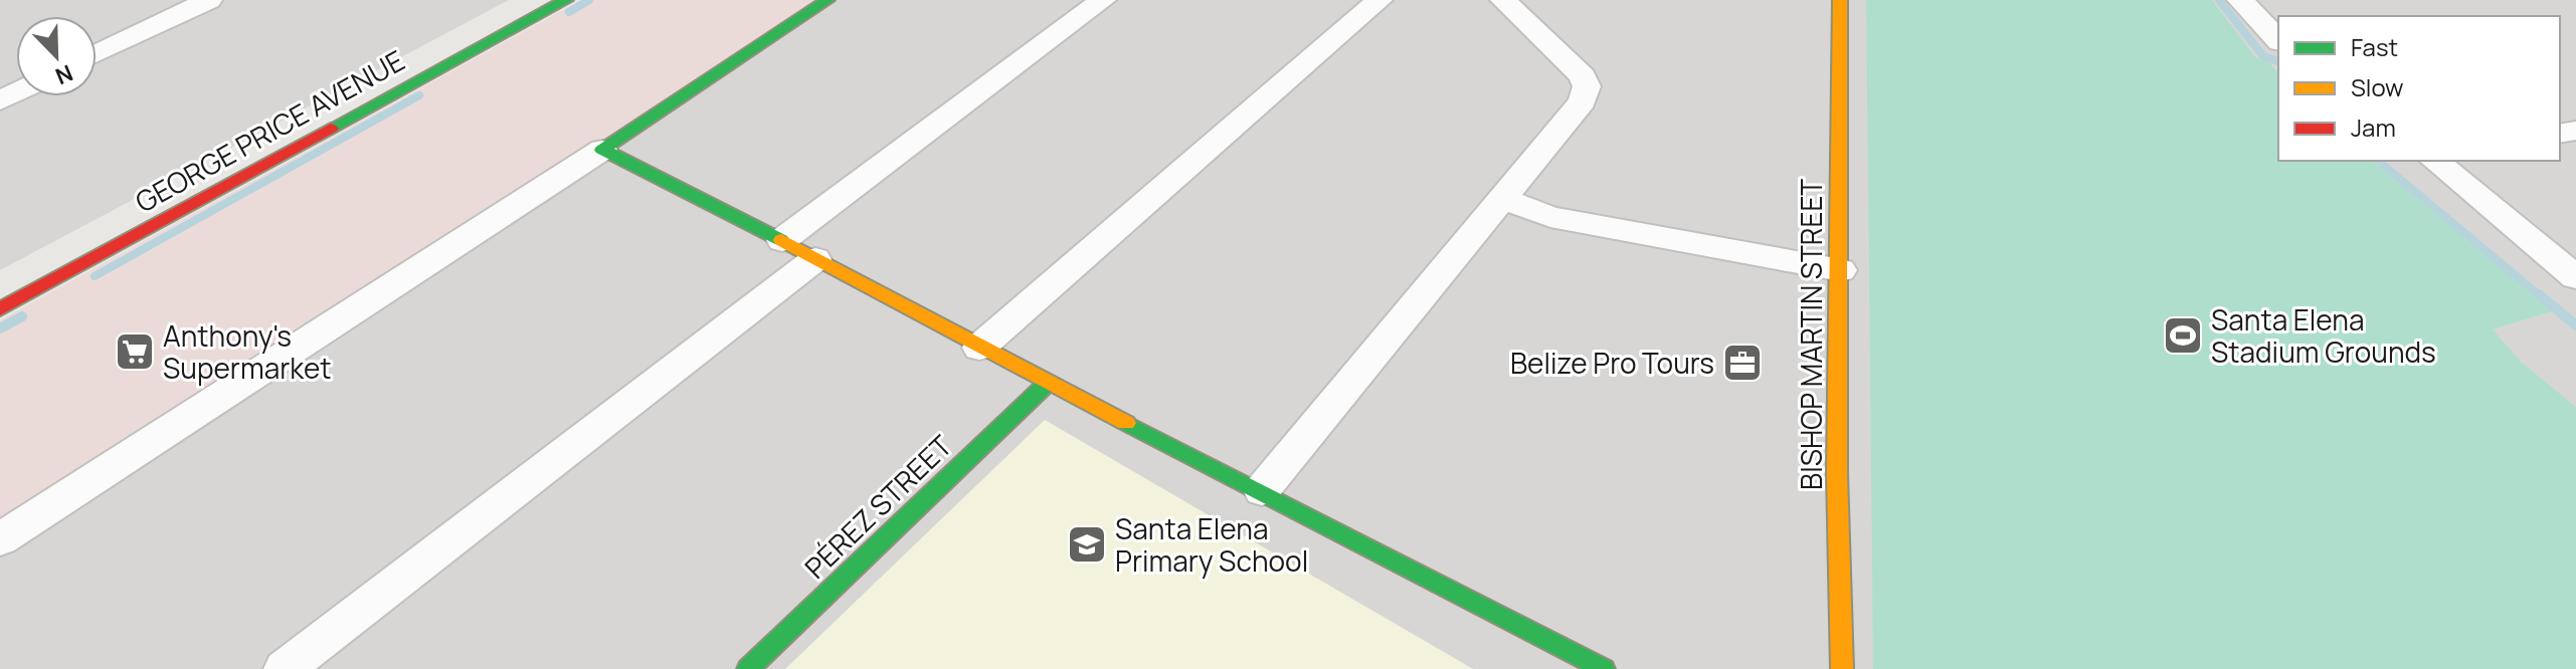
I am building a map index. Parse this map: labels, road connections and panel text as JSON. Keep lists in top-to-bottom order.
{
  "streets": {
    "street": ["GEORGE PRICE AVENUE", "BISHOP MARTIN STREET", "PÉREZ STREET"]
  },
  "places": {
    "sports": ["Santa Elena Stadium Grounds"],
    "supermarket": ["Anthony's Supermarket"],
    "office": ["Belize Pro Tours"],
    "school or university": ["Santa Elena Primary School"]
  },
  "legend": ["Fast", "Slow", "Jam"],
  "north": "bottom right"
}
